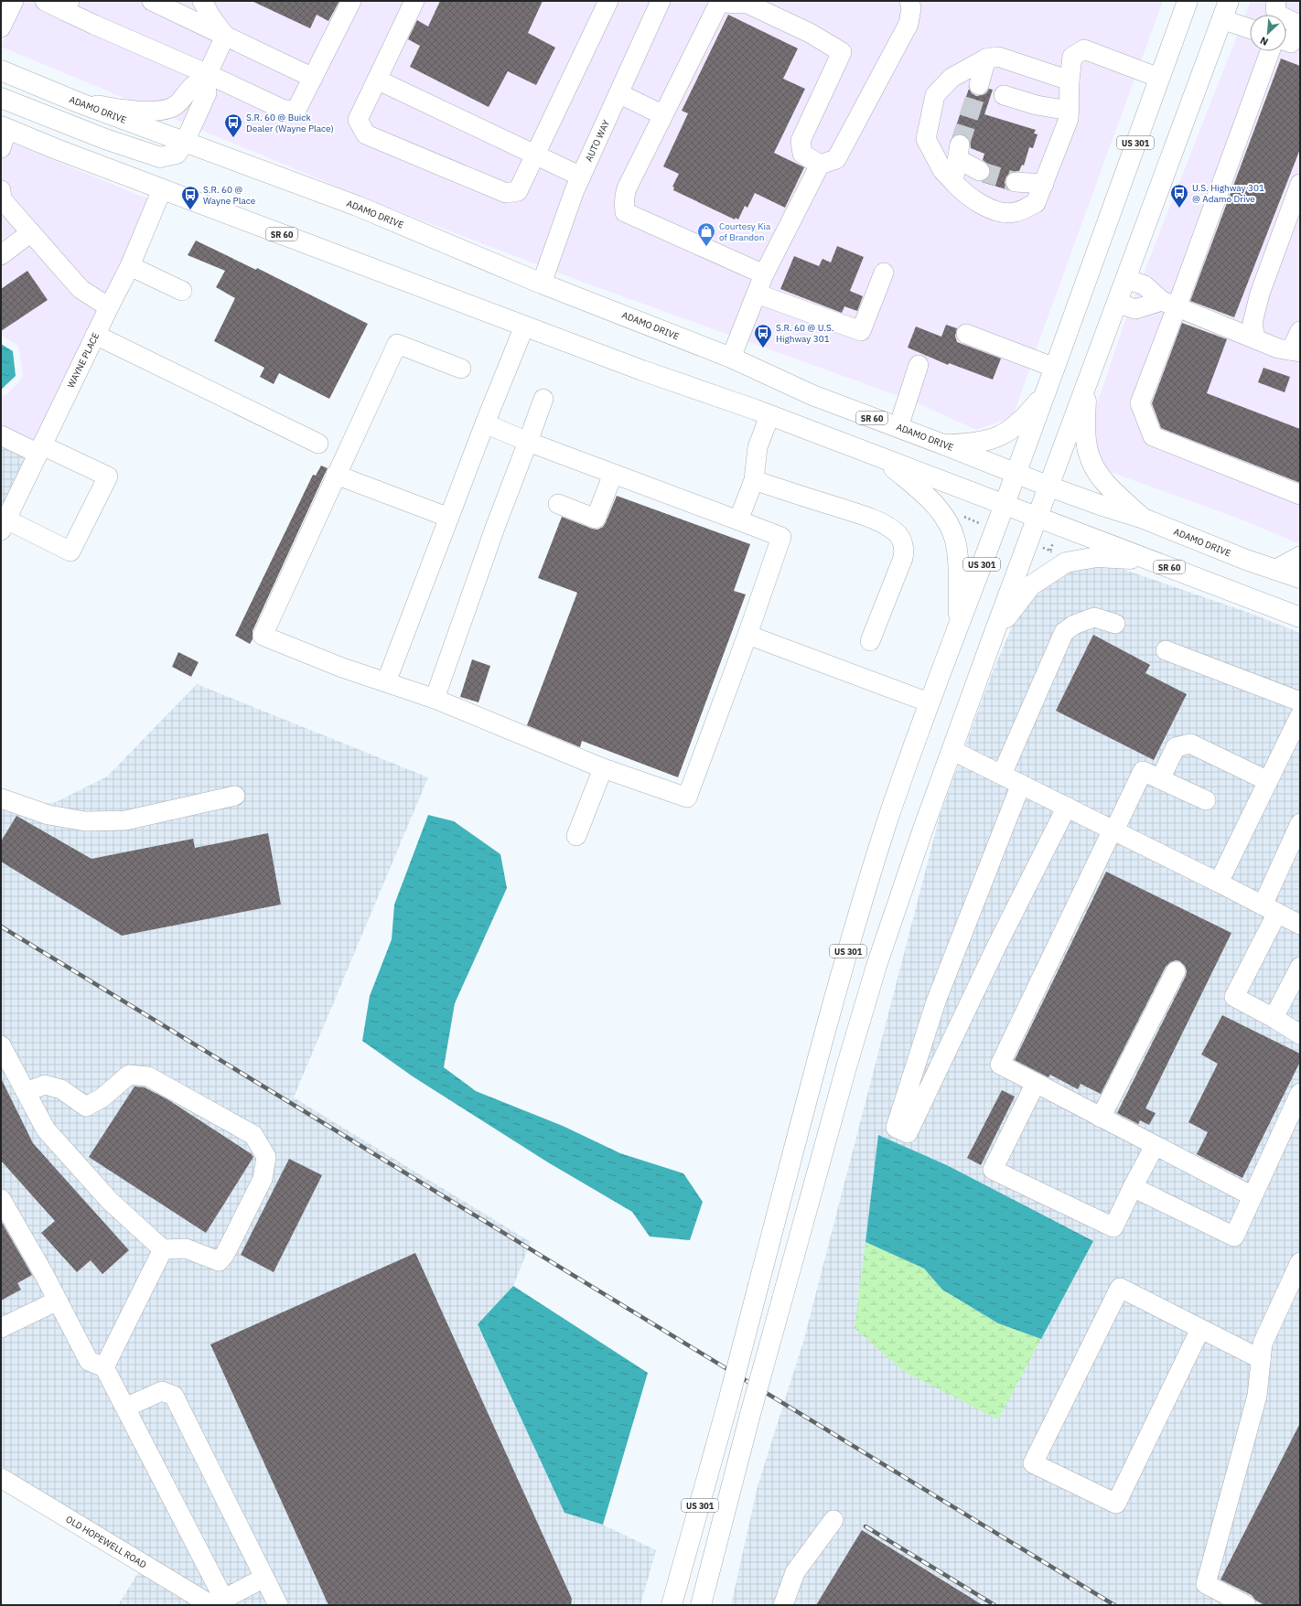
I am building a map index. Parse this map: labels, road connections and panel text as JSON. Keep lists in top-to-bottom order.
{
  "streets": {
    "main road": ["ADAMO DRIVE", "US 301", "SR 60"],
    "street": ["AUTO WAY", "WAYNE PLACE", "OLD HOPEWELL ROAD"]
  },
  "crossings": [
    ["ADAMO DRIVE", "AUTO WAY"],
    ["ADAMO DRIVE", "US 301"],
    ["US 301", "SR 60"],
    ["SR 60", "WAYNE PLACE"]
  ],
  "places": {
    "bus stop": [
      "S.R. 60 @ Buick Dealer (Wayne Place)",
      "U.S. Highway 301 @ Adamo Drive",
      "S.R. 60 @ Wayne Place",
      "S.R. 60 @ U.S. Highway 301"
    ],
    "shop": ["Courtesy Kia of Brandon"]
  },
  "north": "bottom left"
}
